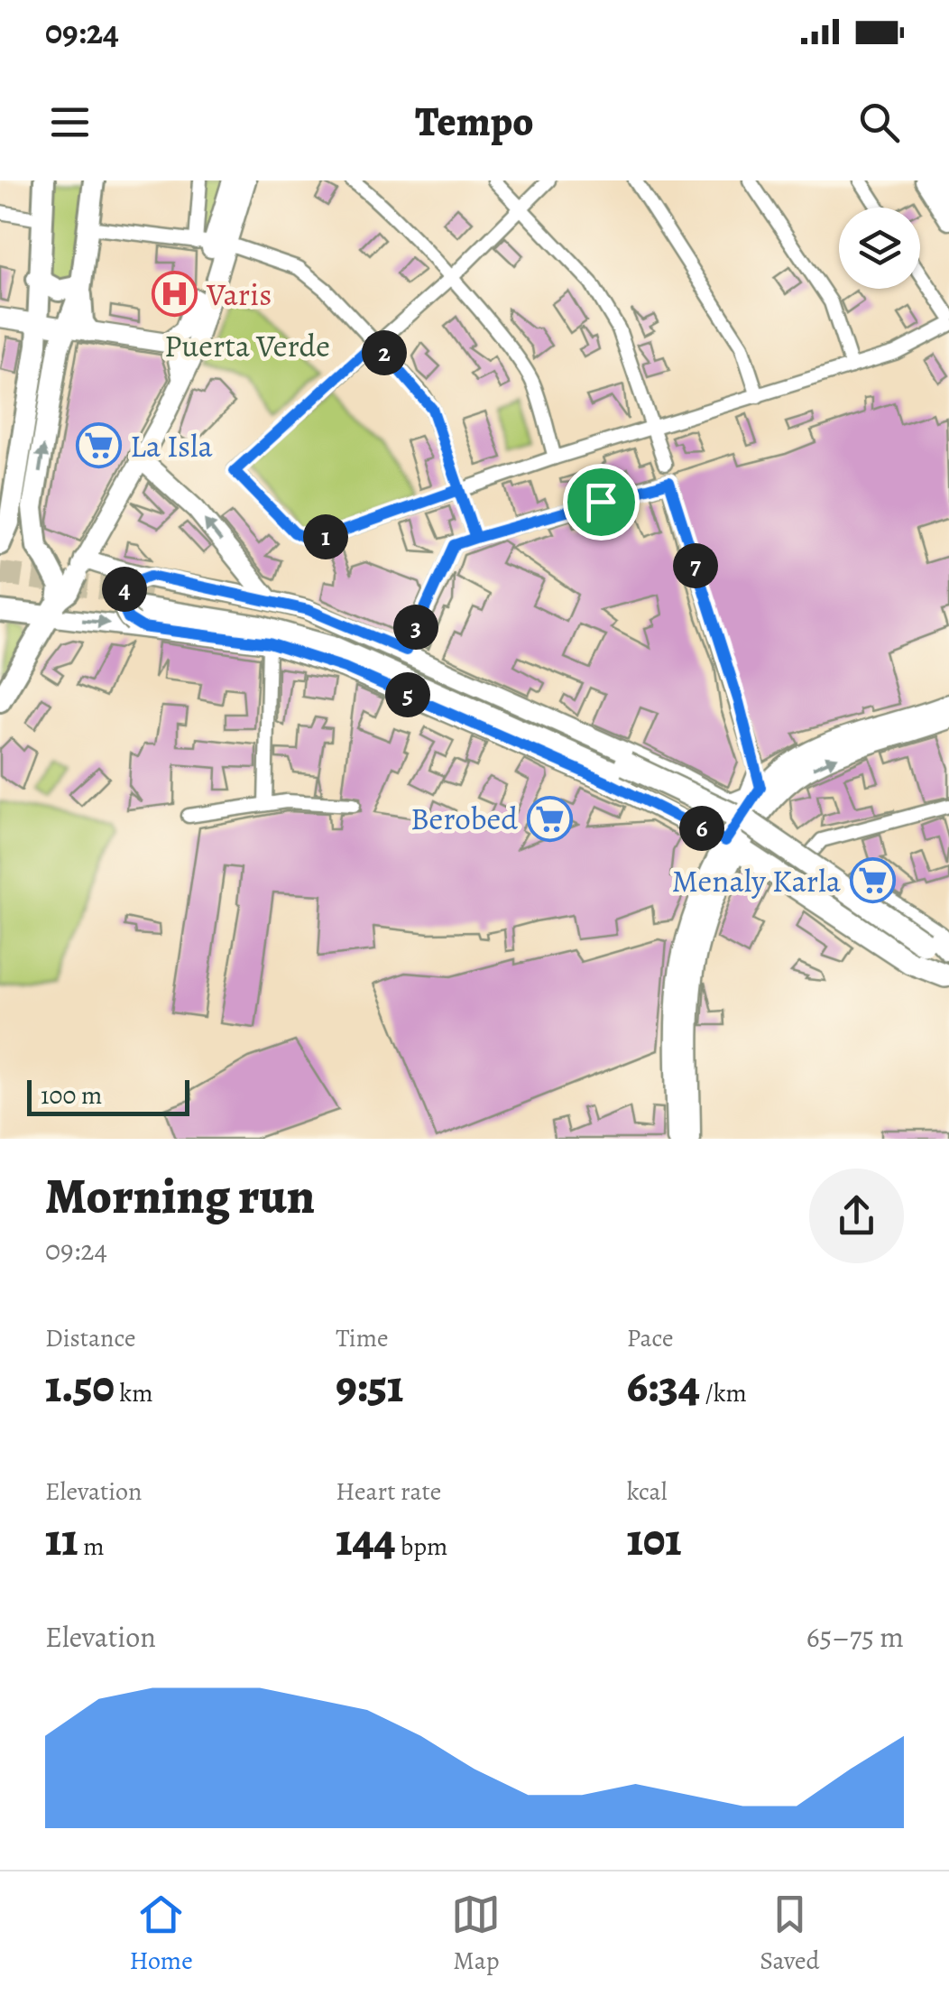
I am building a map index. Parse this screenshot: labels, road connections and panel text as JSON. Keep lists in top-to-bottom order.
{
  "parks": ["Puerta Verde"],
  "places": {
    "hospital": ["Varis"],
    "supermarket": ["La Isla", "Berobed", "Menaly Karla"]
  },
  "scale_bar": "100 m",
  "page": {
    "status": "09:24",
    "header": "Tempo",
    "pins": [
      "2",
      "1",
      "7",
      "4",
      "3",
      "5",
      "6"
    ],
    "scale": "100 m",
    "heading": ["Morning run", "09:24"],
    "stats": [
      ["Distance", "1.50 km"],
      ["Time", "9:51"],
      ["Pace", "6:34 /km"],
      ["Elevation", "11 m"],
      ["Heart rate", "144 bpm"],
      ["kcal", "101"]
    ],
    "chart": ["Elevation", "65–75 m"],
    "tabs": ["Home", "Map", "Saved"]
  }
}
